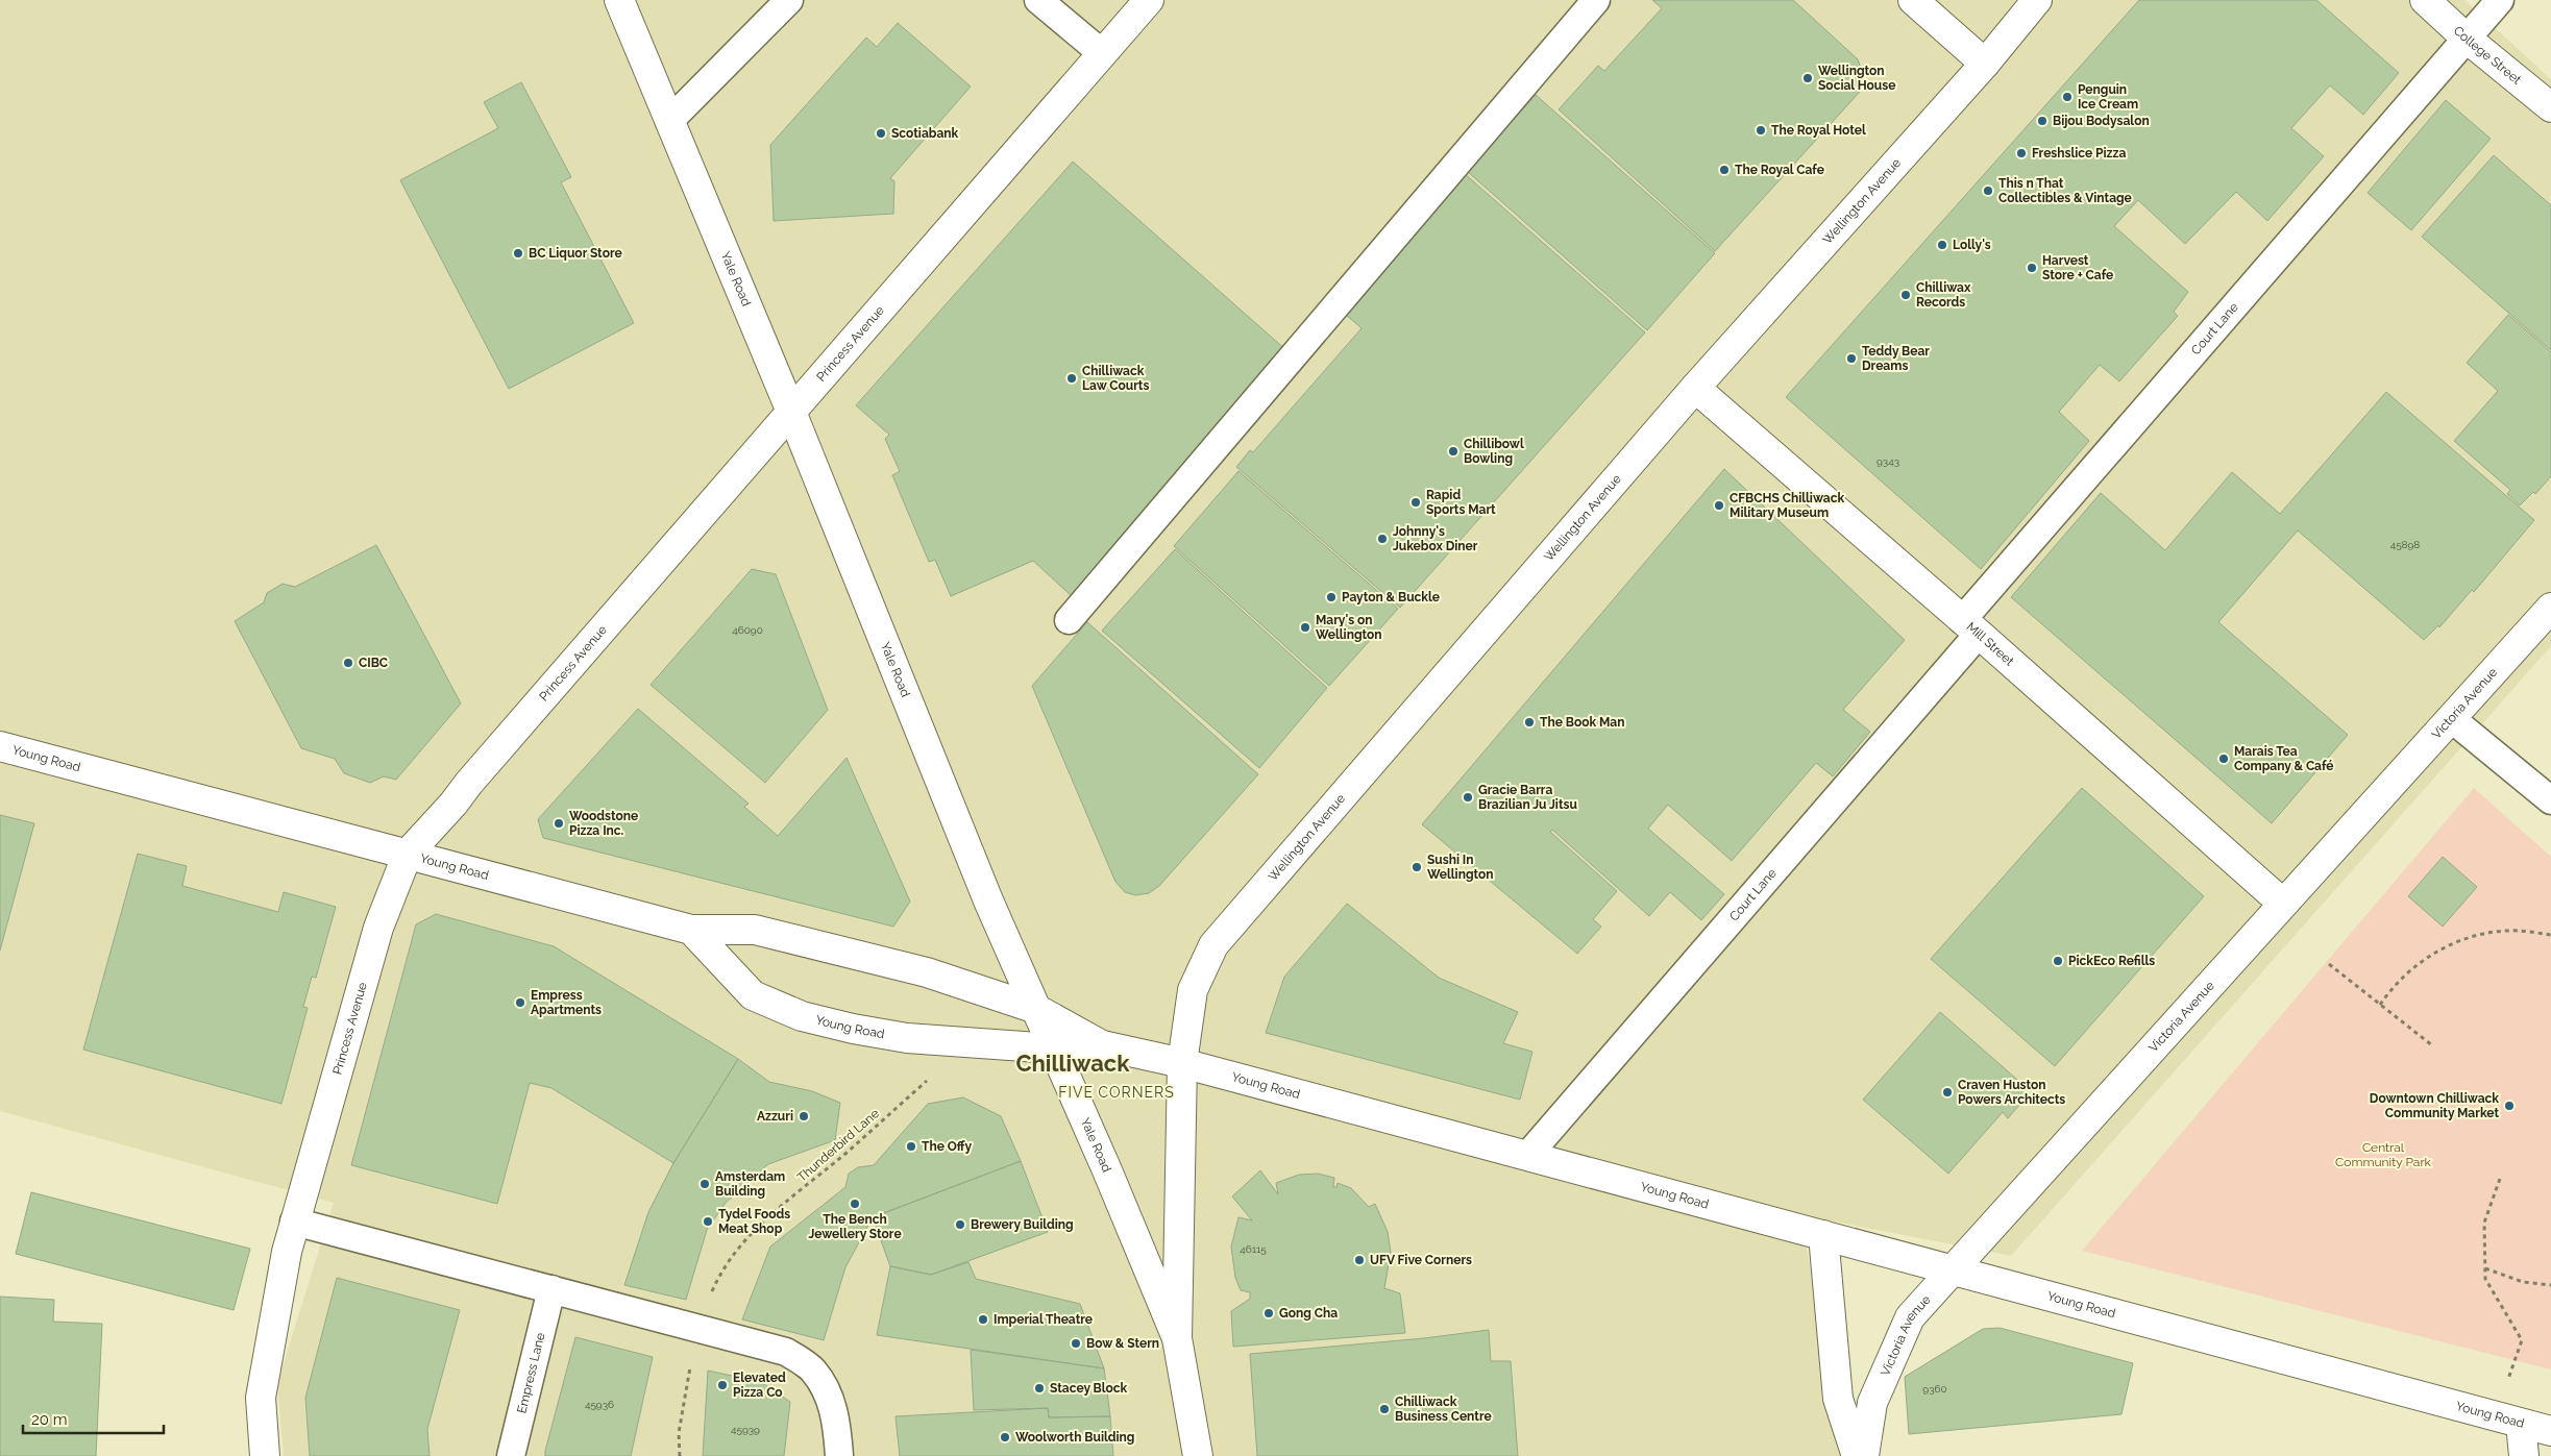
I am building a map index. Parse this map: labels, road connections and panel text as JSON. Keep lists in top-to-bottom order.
{
  "streets": {
    "street": [
      "College Street",
      "Wellington Avenue",
      "Yale Road",
      "Princess Avenue",
      "Mill Street",
      "Victoria Avenue",
      "Young Road"
    ],
    "lane": ["Court Lane", "Empress Lane"],
    "path": ["Thunderbird Lane"]
  },
  "crossings": [
    ["College Street", "Court Lane"],
    ["Wellington Avenue", "Yale Road"],
    ["Wellington Avenue", "Mill Street"],
    ["Wellington Avenue", "Young Road"],
    ["Yale Road", "Princess Avenue"],
    ["Yale Road", "Young Road"],
    ["Court Lane", "Mill Street"],
    ["Court Lane", "Young Road"],
    ["Princess Avenue", "Young Road"],
    ["Mill Street", "Victoria Avenue"],
    ["Victoria Avenue", "Young Road"]
  ],
  "districts": ["Chilliwack", "FIVE CORNERS"],
  "parks": ["Central Community Park"],
  "places": [
    "Wellington Social House",
    "Penguin Ice Cream",
    "Bijou Bodysalon",
    "The Royal Hotel",
    "Scotiabank",
    "Freshslice Pizza",
    "The Royal Cafe",
    "This n That Collectibles & Vintage",
    "Lolly's",
    "BC Liquor Store",
    "Harvest Store + Cafe",
    "Chilliwax Records",
    "Teddy Bear Dreams",
    "Chilliwack Law Courts",
    "Chillibowl Bowling",
    "Rapid Sports Mart",
    "CFBCHS Chilliwack Military Museum",
    "Johnny's Jukebox Diner",
    "Payton & Buckle",
    "Mary's on Wellington",
    "CIBC",
    "The Book Man",
    "Marais Tea Company & Café",
    "Gracie Barra Brazilian Ju Jitsu",
    "Woodstone Pizza Inc.",
    "Sushi In Wellington",
    "PickEco Refills",
    "Empress Apartments",
    "Craven Huston Powers Architects",
    "Downtown Chilliwack Community Market",
    "Azzuri",
    "The Offy",
    "Amsterdam Building",
    "The Bench Jewellery Store",
    "Tydel Foods Meat Shop",
    "Brewery Building",
    "UFV Five Corners",
    "Gong Cha",
    "Imperial Theatre",
    "Bow & Stern",
    "Elevated Pizza Co",
    "Stacey Block",
    "Chilliwack Business Centre",
    "Woolworth Building"
  ],
  "house_numbers": [
    "9343",
    "45898",
    "46090",
    "46115",
    "9360",
    "45936",
    "45939"
  ],
  "scale_bar": "20 m"
}
